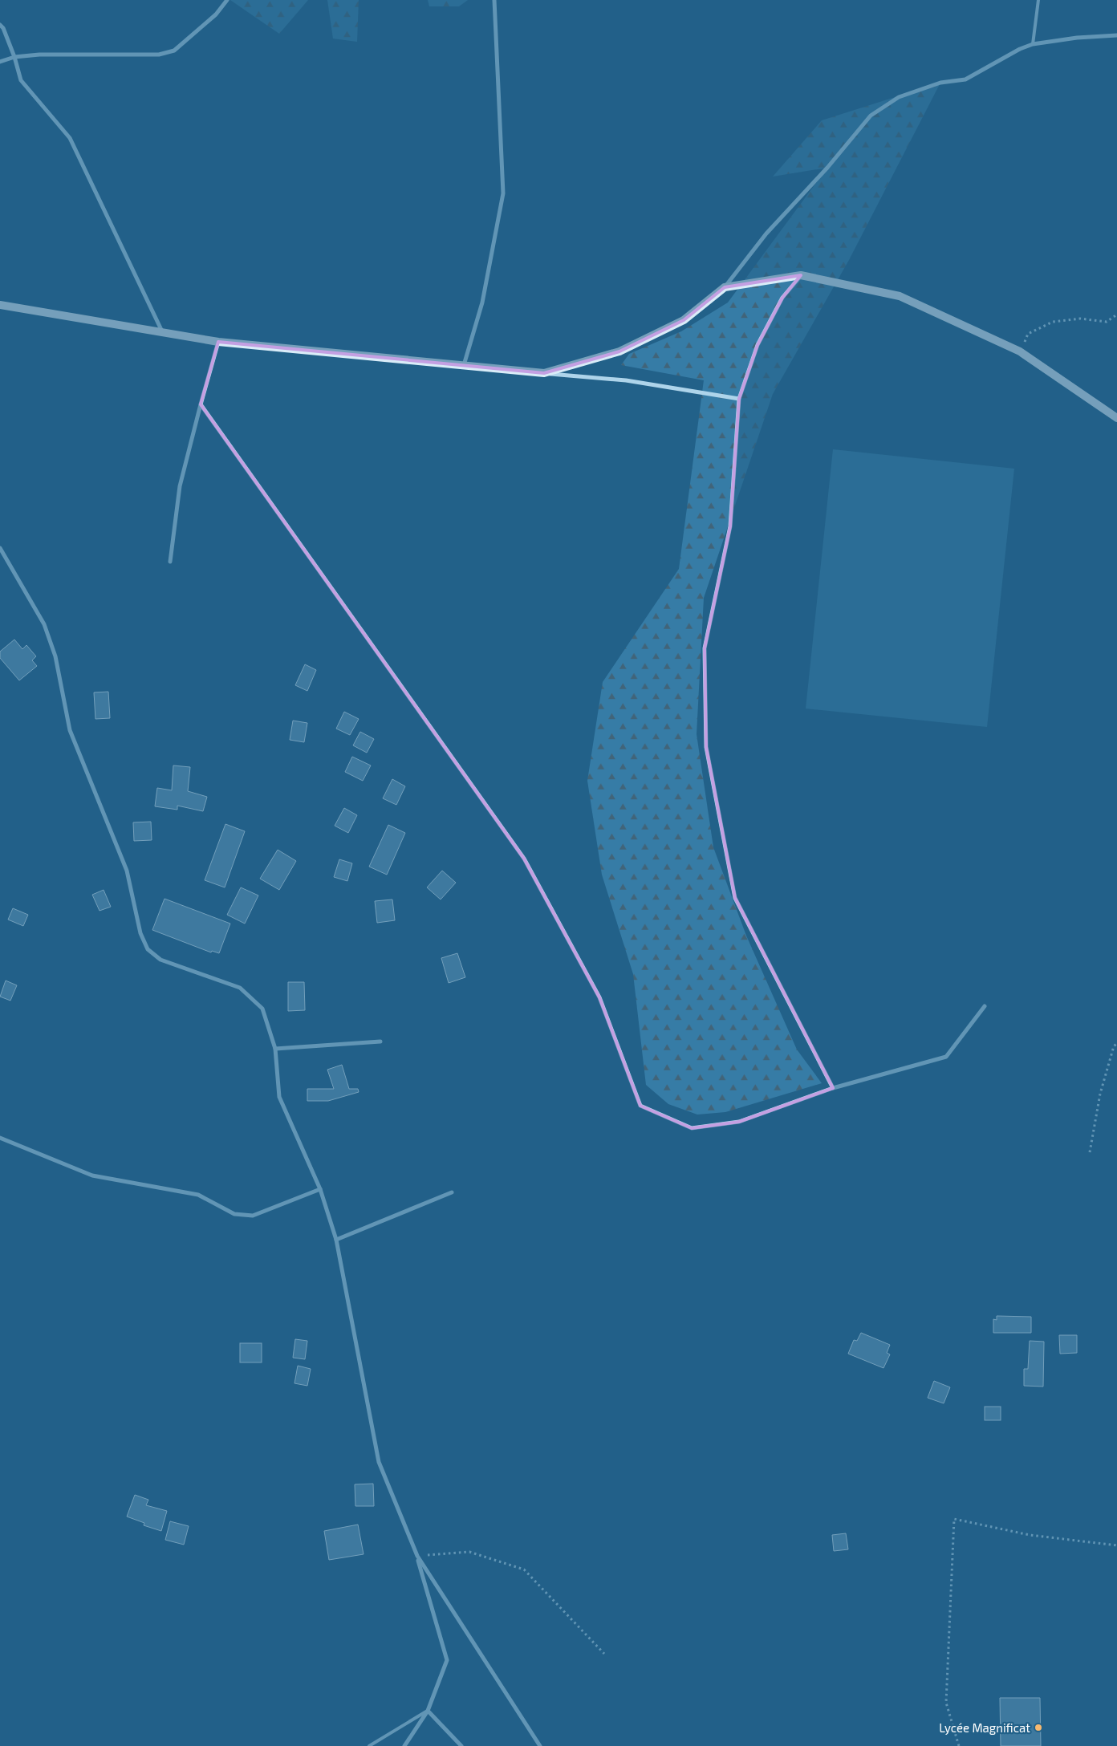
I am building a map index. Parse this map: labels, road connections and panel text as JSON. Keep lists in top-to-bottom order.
{
  "places": ["Lycée Magnificat"]
}
